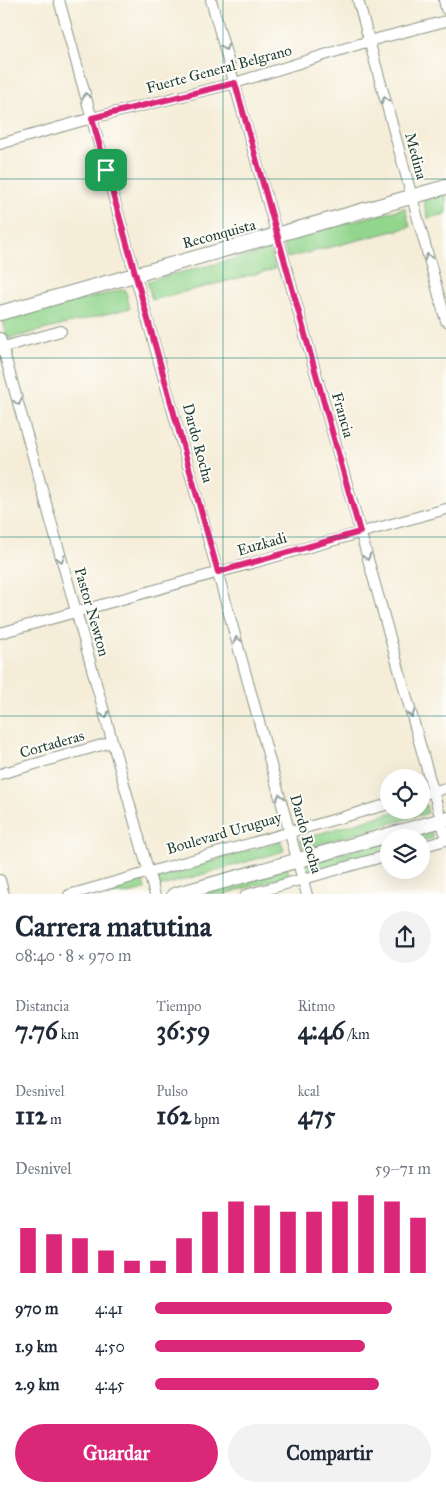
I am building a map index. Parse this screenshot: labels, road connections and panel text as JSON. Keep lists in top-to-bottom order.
{
  "streets": {
    "street": [
      "Fuerte General Belgrano",
      "Medina",
      "Reconquista",
      "Francia",
      "Dardo Rocha",
      "Euzkadi",
      "Pastor Newton",
      "Cortaderas",
      "Boulevard Uruguay"
    ]
  },
  "crossings": [
    ["Fuerte General Belgrano", "Medina"],
    ["Fuerte General Belgrano", "Francia"],
    ["Fuerte General Belgrano", "Dardo Rocha"],
    ["Medina", "Reconquista"],
    ["Reconquista", "Francia"],
    ["Reconquista", "Dardo Rocha"],
    ["Francia", "Euzkadi"],
    ["Dardo Rocha", "Euzkadi"],
    ["Dardo Rocha", "Boulevard Uruguay"],
    ["Euzkadi", "Pastor Newton"],
    ["Pastor Newton", "Cortaderas"],
    ["Pastor Newton", "Boulevard Uruguay"]
  ],
  "one_way": [
    "Medina",
    "Francia",
    "Dardo Rocha",
    "Pastor Newton"
  ],
  "page": {
    "heading": ["Carrera matutina", "08:40 · 8 × 970 m"],
    "stats": [
      ["Distancia", "7.76 km"],
      ["Tiempo", "36:59"],
      ["Ritmo", "4:46 /km"],
      ["Desnivel", "112 m"],
      ["Pulso", "162 bpm"],
      ["kcal", "475"]
    ],
    "chart": ["Desnivel", "59–71 m"],
    "list": [
      {
        "name": "970 m",
        "note": "4:41"
      },
      {
        "name": "1.9 km",
        "note": "4:50"
      },
      {
        "name": "2.9 km",
        "note": "4:45"
      }
    ],
    "buttons": ["Guardar", "Compartir"]
  }
}
